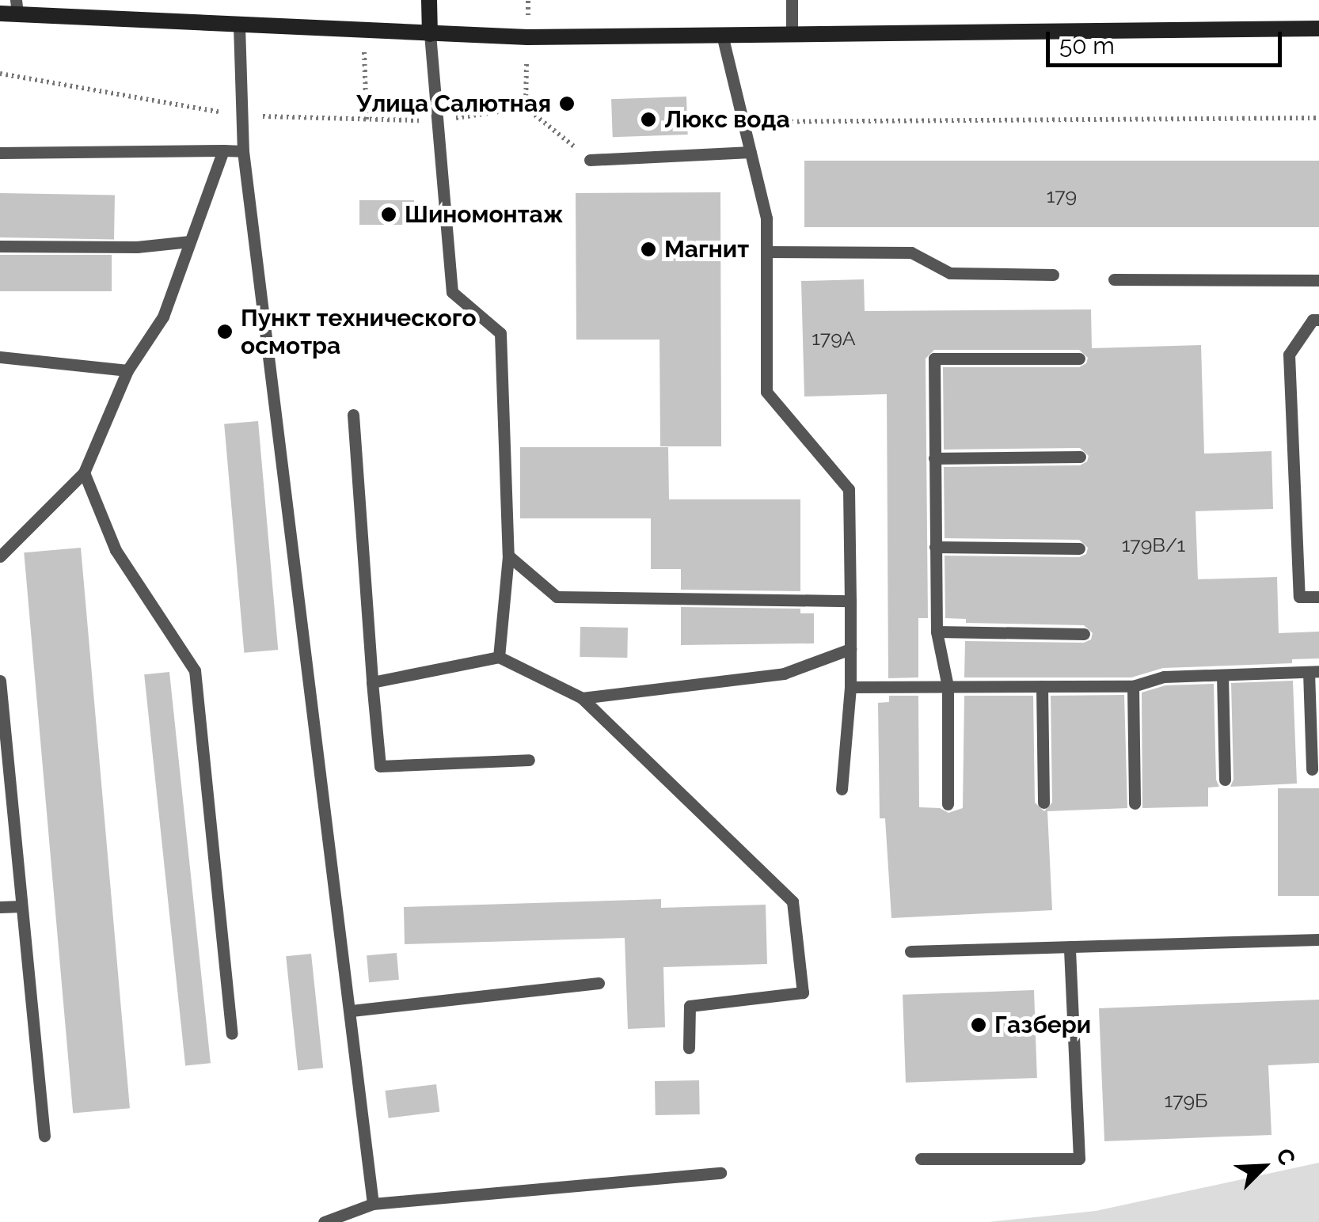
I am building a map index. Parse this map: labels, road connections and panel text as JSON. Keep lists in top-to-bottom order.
{
  "places": [
    "Улица Салютная",
    "Люкс вода",
    "Шиномонтаж",
    "Магнит",
    "Пункт технического осмотра",
    "Газбери"
  ],
  "house_numbers": [
    "179",
    "179А",
    "179В/1",
    "179Б"
  ],
  "scale_bar": "50 m",
  "north": "top right"
}
